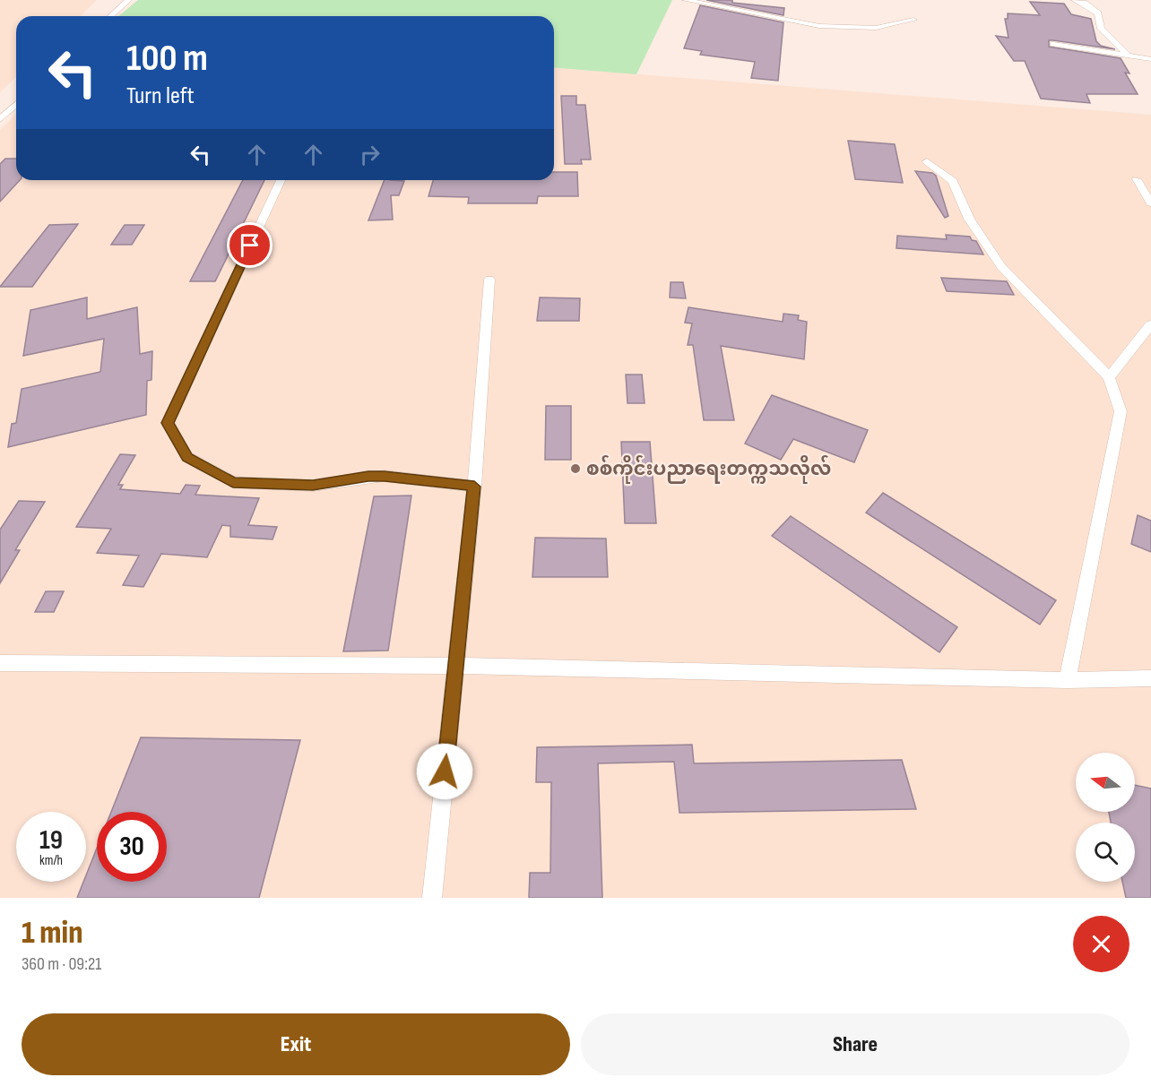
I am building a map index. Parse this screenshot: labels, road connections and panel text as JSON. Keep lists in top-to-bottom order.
{
  "places": ["စစ်ကိုင်းပညာရေးတက္ကသလိုလ်"],
  "north": "left",
  "page": {
    "turn": ["100 m", "Turn left"],
    "speed": "19 km/h",
    "limit": "30",
    "heading": ["1 min", "360 m · 09:21"],
    "buttons": ["Exit", "Share"]
  }
}
